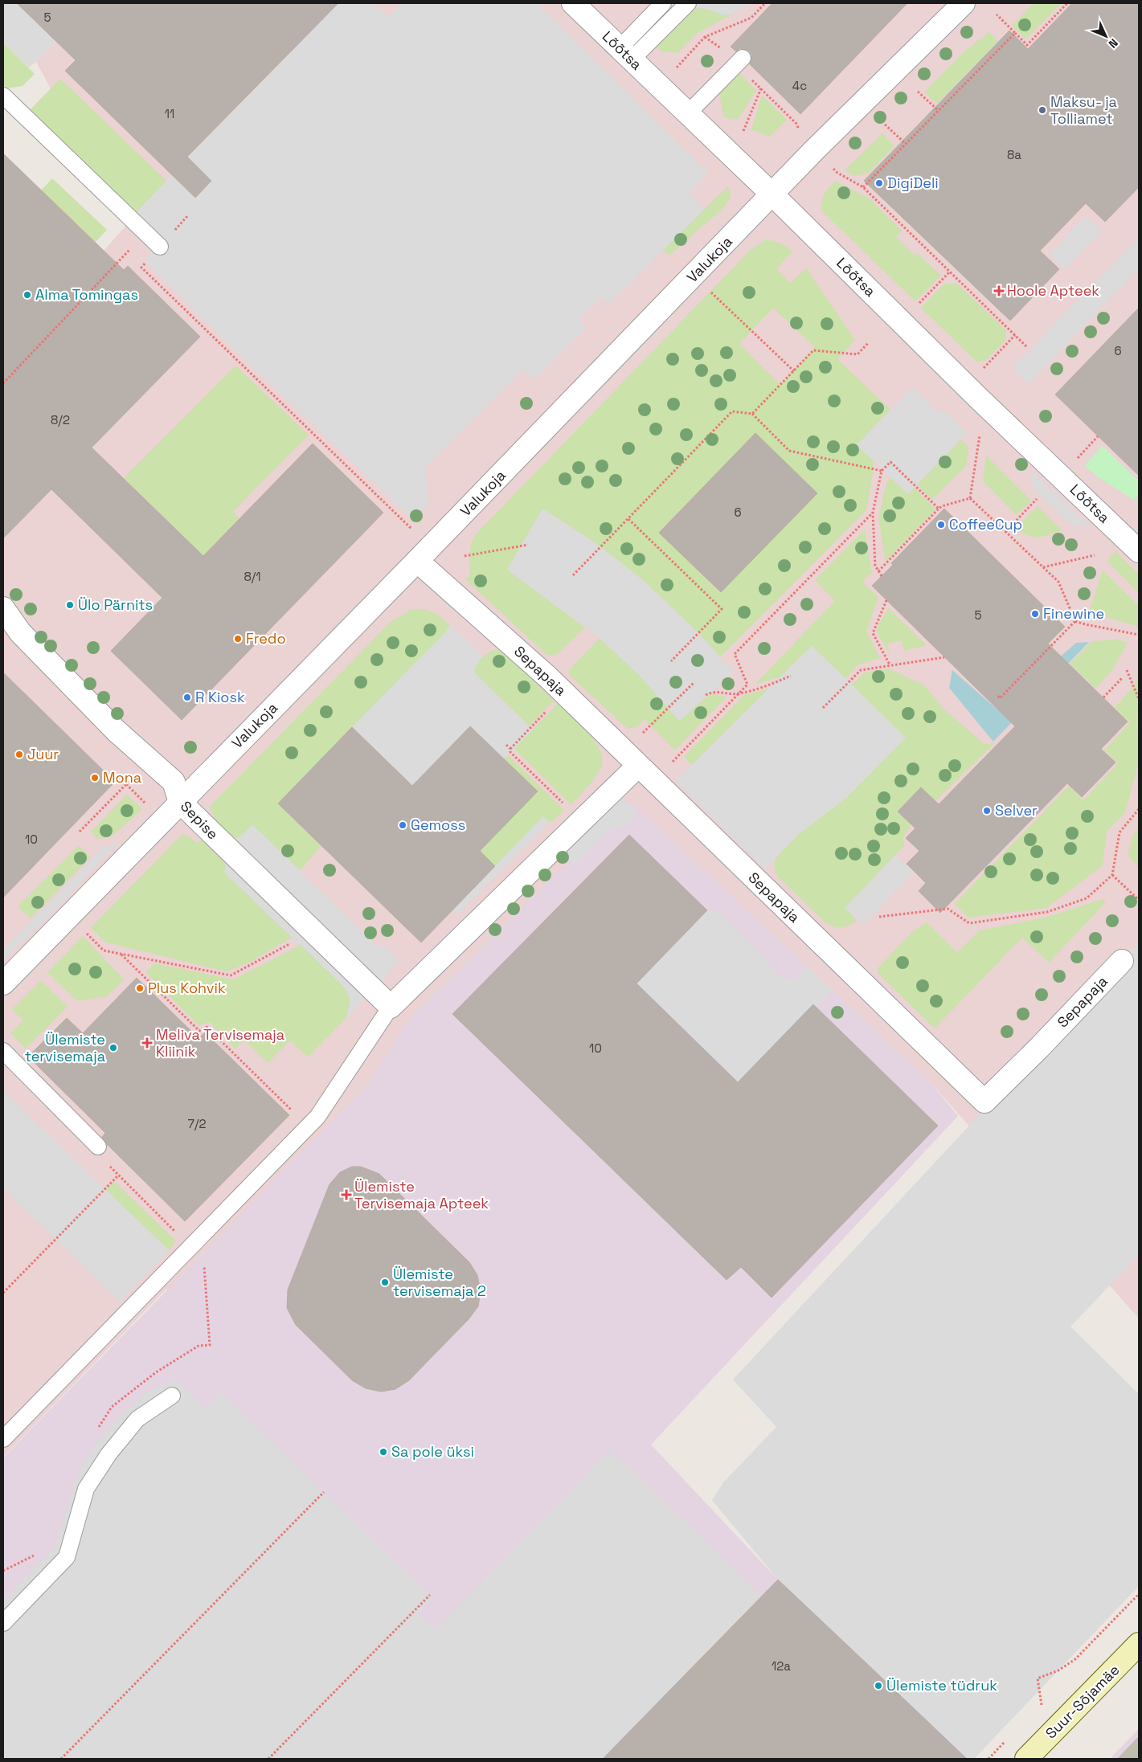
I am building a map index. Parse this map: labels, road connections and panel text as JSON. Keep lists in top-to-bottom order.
{
  "streets": {
    "main road": ["Suur-Sõjamäe"],
    "street": [
      "Lõõtsa",
      "Valukoja",
      "Sepapaja",
      "Sepise"
    ]
  },
  "crossings": [
    ["Lõõtsa", "Valukoja"],
    ["Valukoja", "Sepapaja"],
    ["Valukoja", "Sepise"]
  ],
  "places": {
    "other": [
      "Maksu- ja Tolliamet",
      "DigiDeli",
      "Alma Tomingas",
      "CoffeeCup",
      "Ülo Pärnits",
      "Finewine",
      "Fredo",
      "R Kiosk",
      "Juur",
      "Mona",
      "Selver",
      "Gemoss",
      "Plus Kohvik",
      "Ülemiste tervisemaja",
      "Ülemiste tervisemaja 2",
      "Sa pole üksi",
      "Ülemiste tüdruk"
    ],
    "health": ["Hoole Apteek", "Meliva Tervisemaja Kliinik", "Ülemiste Tervisemaja Apteek"]
  },
  "house_numbers": [
    "5",
    "4c",
    "11",
    "8a",
    "6",
    "8/2",
    "6",
    "8/1",
    "5",
    "10",
    "10",
    "7/2",
    "12a"
  ],
  "north": "bottom right"
}
